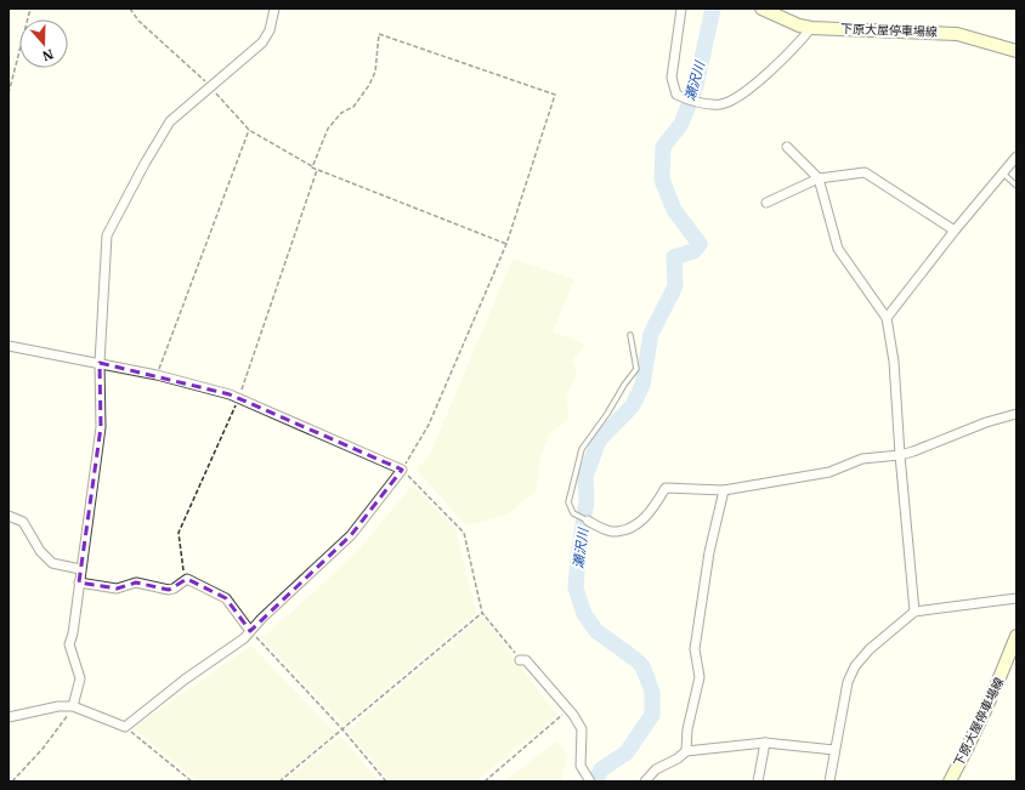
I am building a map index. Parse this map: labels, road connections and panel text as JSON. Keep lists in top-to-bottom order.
{
  "streets": {
    "main road": ["下原大屋停車場線"]
  },
  "water": ["瀬沢川"],
  "north": "bottom"
}
